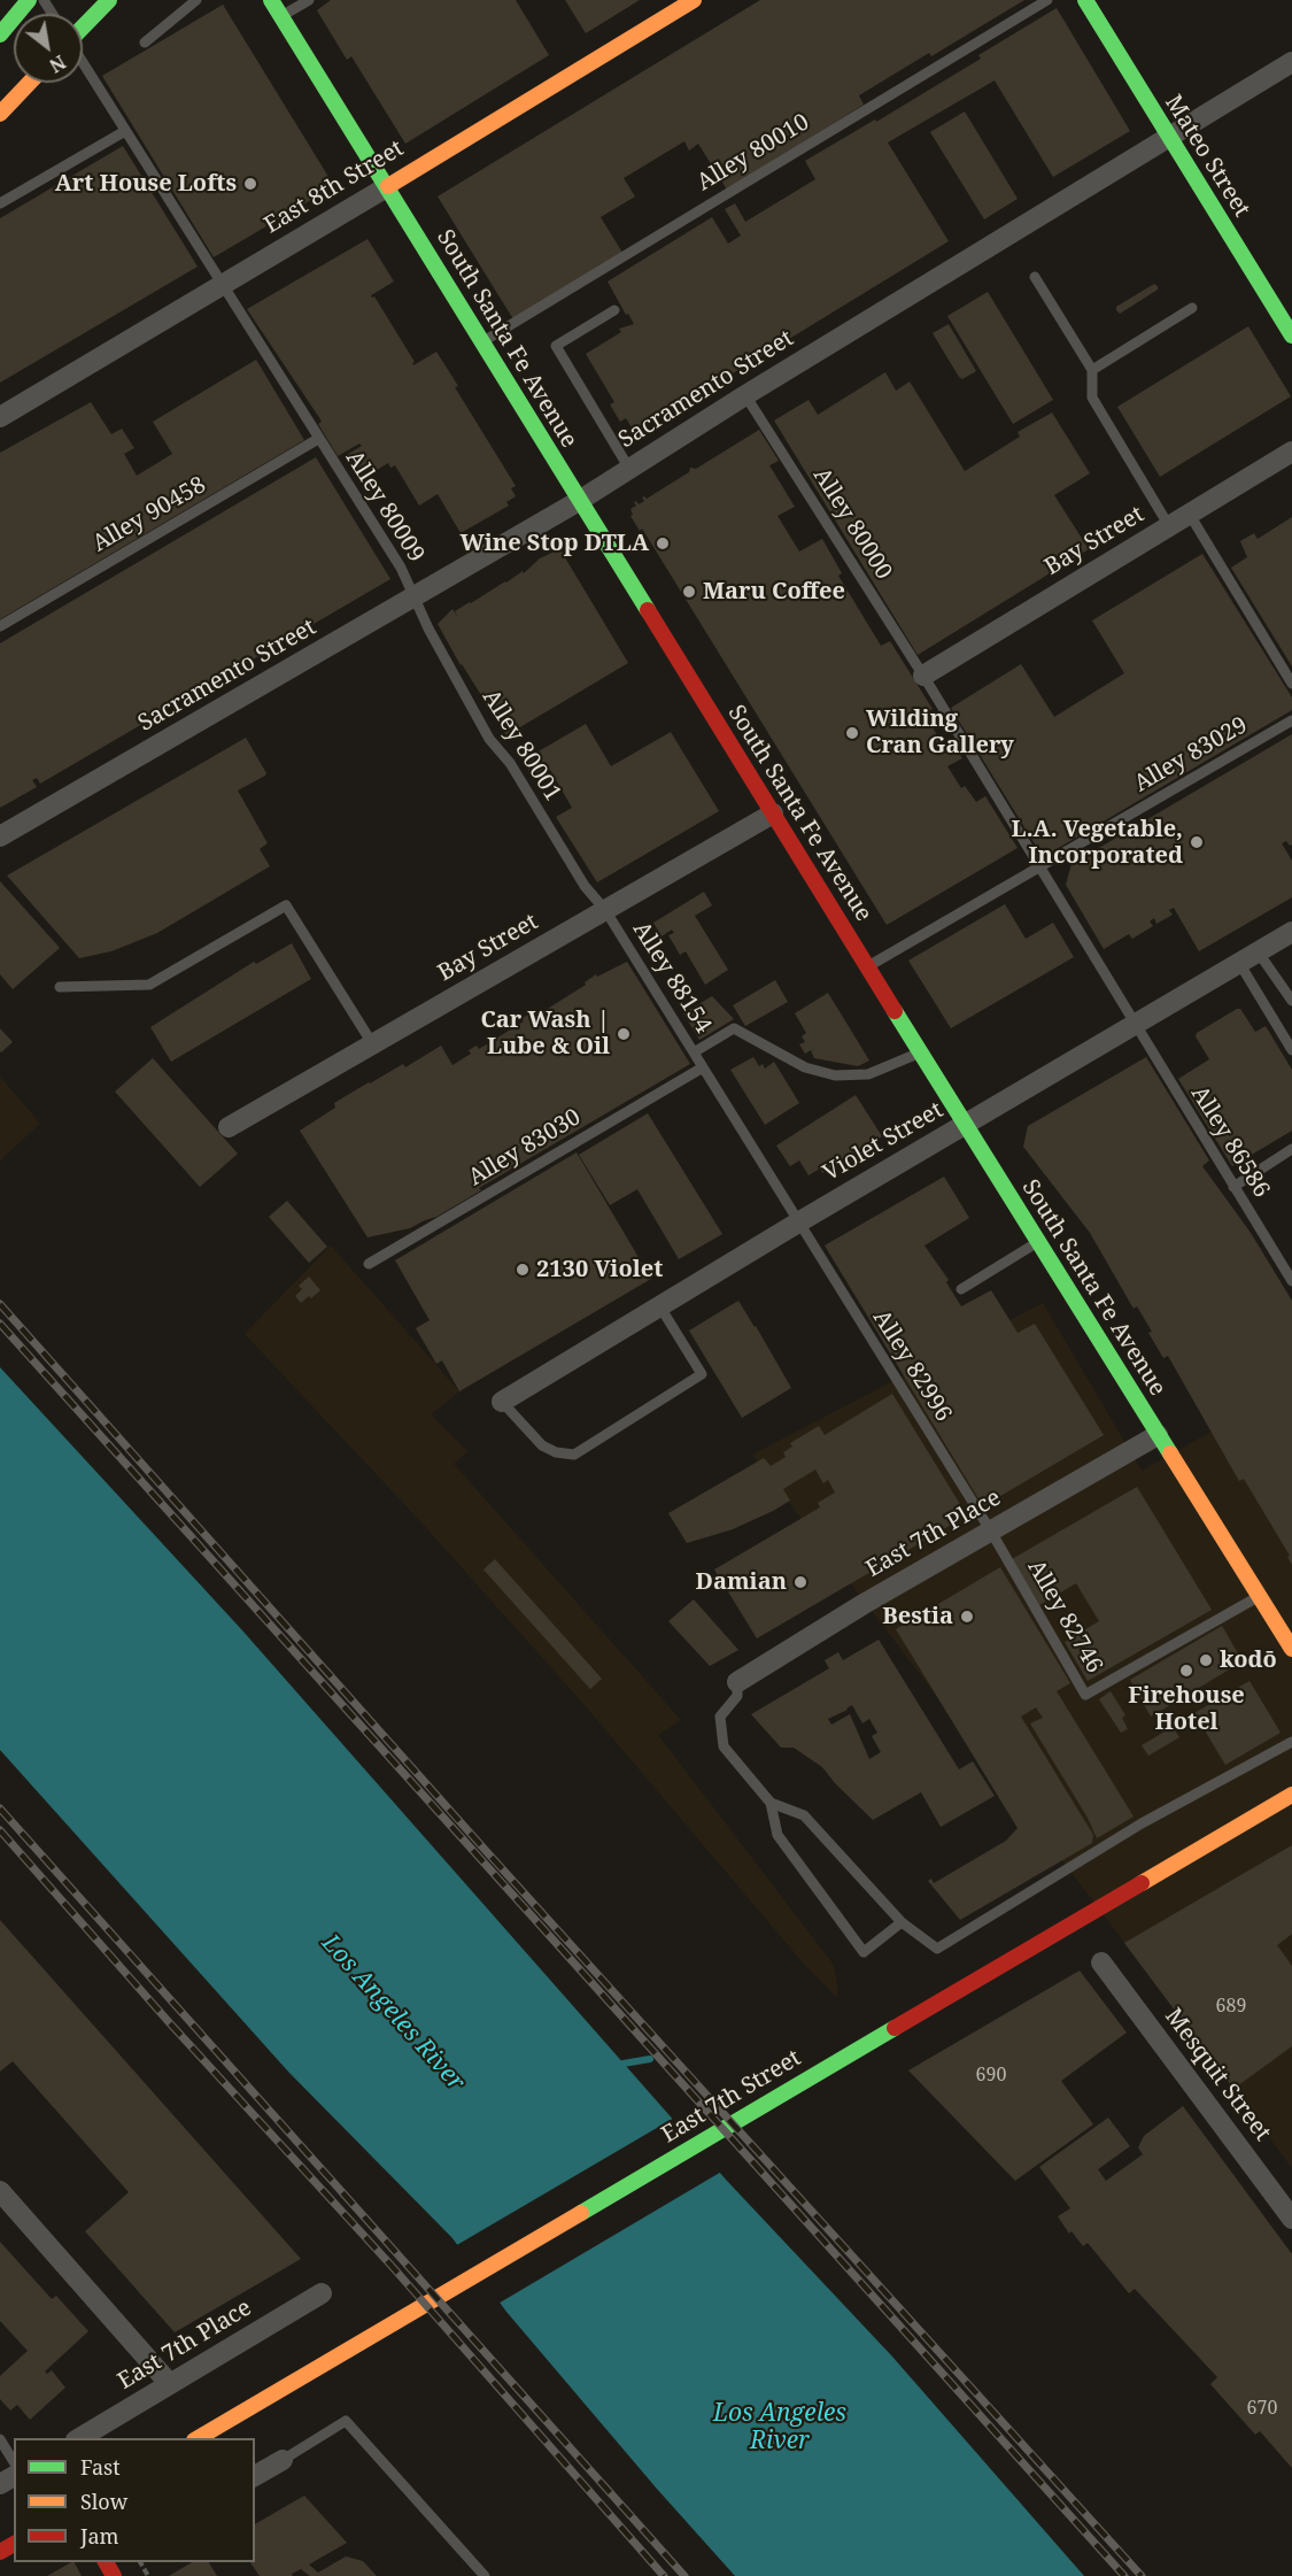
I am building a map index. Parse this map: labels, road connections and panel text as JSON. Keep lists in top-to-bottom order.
{
  "streets": {
    "main road": [
      "Mateo Street",
      "East 8th Street",
      "South Santa Fe Avenue",
      "East 7th Street"
    ],
    "street": [
      "Sacramento Street",
      "Bay Street",
      "Violet Street",
      "East 7th Place",
      "Mesquit Street"
    ],
    "lane": [
      "Alley 80010",
      "Alley 80009",
      "Alley 90458",
      "Alley 80000",
      "Alley 80001",
      "Alley 83029",
      "Alley 88154",
      "Alley 86586",
      "Alley 83030",
      "Alley 82996",
      "Alley 82746"
    ]
  },
  "crossings": [
    ["Alley 80010", "South Santa Fe Avenue"],
    ["Mateo Street", "Sacramento Street"],
    ["East 8th Street", "South Santa Fe Avenue"],
    ["East 8th Street", "Alley 80009"],
    ["South Santa Fe Avenue", "Sacramento Street"],
    ["South Santa Fe Avenue", "Bay Street"],
    ["South Santa Fe Avenue", "Alley 83029"],
    ["South Santa Fe Avenue", "Violet Street"],
    ["South Santa Fe Avenue", "East 7th Place"],
    ["South Santa Fe Avenue", "Alley 82746"],
    ["Sacramento Street", "Alley 80009"],
    ["Sacramento Street", "Alley 80000"],
    ["Sacramento Street", "Alley 80001"],
    ["Alley 80009", "Alley 90458"],
    ["Alley 80009", "Alley 80001"],
    ["Alley 80000", "Bay Street"],
    ["Alley 80000", "Alley 83029"],
    ["Alley 80000", "Alley 86586"],
    ["Bay Street", "Alley 80001"],
    ["Bay Street", "Alley 88154"],
    ["Alley 80001", "Alley 88154"],
    ["Alley 83029", "Alley 86586"],
    ["Alley 88154", "Violet Street"],
    ["Alley 88154", "Alley 83030"],
    ["Alley 88154", "Alley 82996"],
    ["Violet Street", "Alley 86586"],
    ["Violet Street", "Alley 82996"],
    ["Alley 82996", "East 7th Place"],
    ["Alley 82996", "Alley 82746"],
    ["East 7th Place", "Alley 82746"]
  ],
  "water": ["Los Angeles River"],
  "places": [
    "Art House Lofts",
    "Wine Stop DTLA",
    "Maru Coffee",
    "Wilding Cran Gallery",
    "L.A. Vegetable, Incorporated",
    "Car Wash | Lube & Oil",
    "2130 Violet",
    "Damian",
    "Bestia",
    "kodō",
    "Firehouse Hotel"
  ],
  "house_numbers": ["689", "690", "670"],
  "legend": ["Fast", "Slow", "Jam"],
  "north": "bottom right"
}
